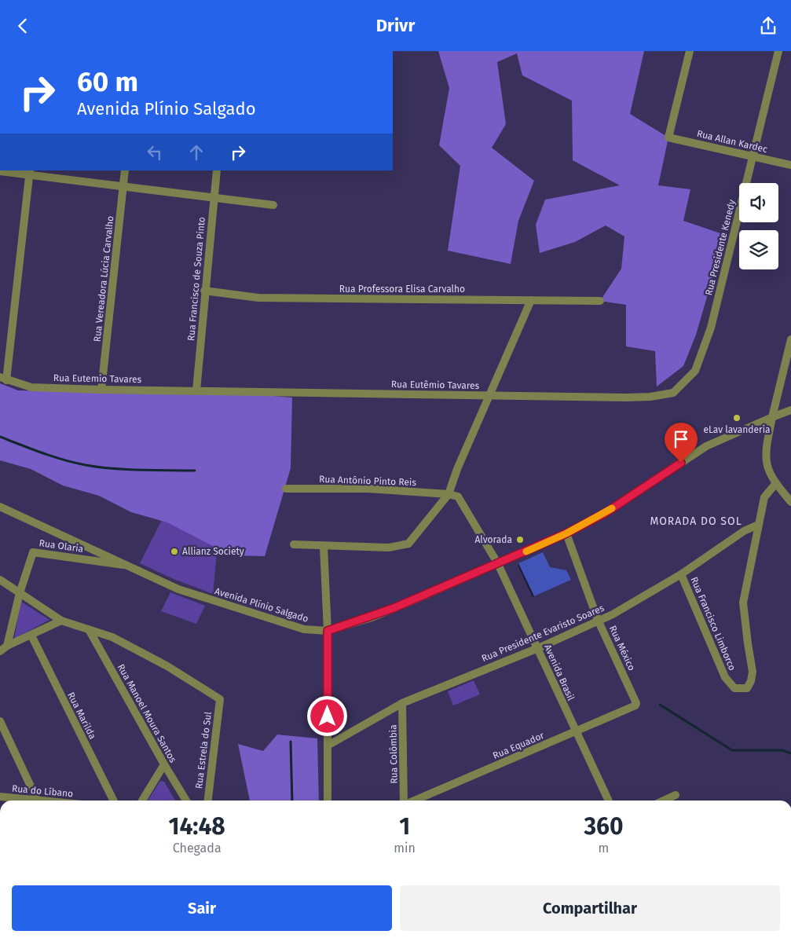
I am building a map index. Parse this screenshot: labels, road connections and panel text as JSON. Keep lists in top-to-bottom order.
{
  "streets": {
    "street": [
      "Rua Allan Kardec",
      "Rua Presidente Kenedy",
      "Rua Vereadora Lúcia Carvalho",
      "Rua Francisco de Souza Pinto",
      "Rua Professora Elisa Carvalho",
      "Rua Eutemio Tavares",
      "Rua Eutêmio Tavares",
      "Rua Antônio Pinto Reis",
      "Rua Olaria",
      "Avenida Plínio Salgado",
      "Rua Francisco Limborco",
      "Rua Presidente Evaristo Soares",
      "Rua México",
      "Avenida Brasil",
      "Rua Manoel Moura Santos",
      "Rua Marilda",
      "Rua Equador",
      "Rua Estrela do Sul",
      "Rua Colômbia",
      "Rua do Líbano"
    ]
  },
  "crossings": [
    ["Rua Allan Kardec", "Rua Presidente Kenedy"],
    ["Rua Presidente Kenedy", "Rua Eutêmio Tavares"],
    ["Rua Vereadora Lúcia Carvalho", "Rua Eutemio Tavares"],
    ["Rua Francisco de Souza Pinto", "Rua Professora Elisa Carvalho"],
    ["Rua Francisco de Souza Pinto", "Rua Eutemio Tavares"],
    ["Rua Francisco de Souza Pinto", "Rua Eutêmio Tavares"],
    ["Rua Eutemio Tavares", "Rua Eutêmio Tavares"],
    ["Rua Antônio Pinto Reis", "Avenida Brasil"],
    ["Rua Olaria", "Avenida Plínio Salgado"],
    ["Avenida Plínio Salgado", "Rua México"],
    ["Avenida Plínio Salgado", "Avenida Brasil"],
    ["Rua Francisco Limborco", "Rua Presidente Evaristo Soares"],
    ["Rua Presidente Evaristo Soares", "Rua México"],
    ["Rua Presidente Evaristo Soares", "Avenida Brasil"],
    ["Rua Presidente Evaristo Soares", "Rua Colômbia"],
    ["Rua México", "Rua Equador"],
    ["Avenida Brasil", "Rua Equador"],
    ["Rua Manoel Moura Santos", "Rua Estrela do Sul"]
  ],
  "districts": ["MORADA DO SOL"],
  "places": ["eLav lavanderia", "Alvorada", "Allianz Society"],
  "page": {
    "header": "Drivr",
    "turn": ["60 m", "Avenida Plínio Salgado"],
    "eta": [
      "14:48",
      "Chegada",
      "1",
      "min",
      "360",
      "m"
    ],
    "buttons": ["Sair", "Compartilhar"]
  }
}
